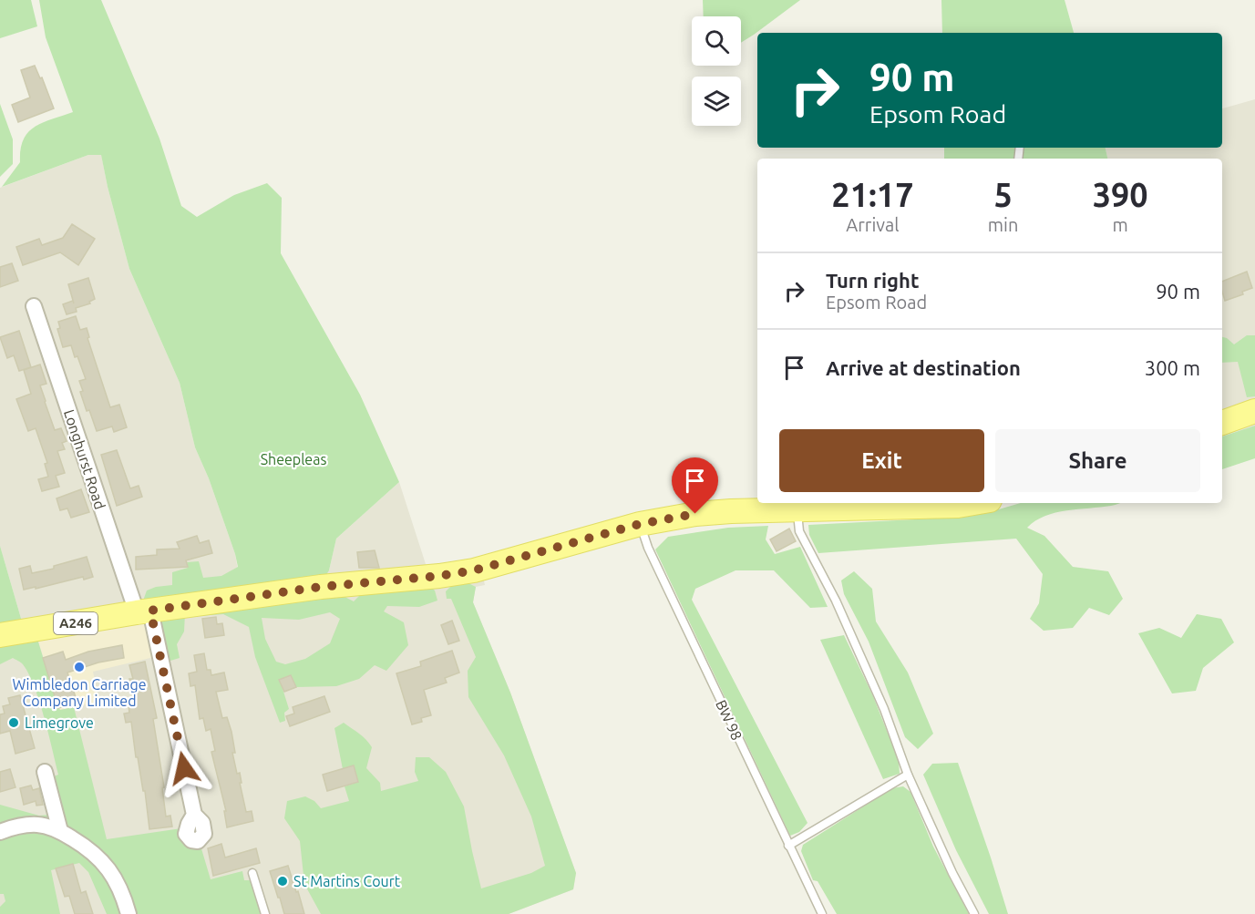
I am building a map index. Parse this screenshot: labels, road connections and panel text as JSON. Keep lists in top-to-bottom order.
{
  "streets": {
    "main road": ["A246"],
    "street": ["Longhurst Road"],
    "lane": ["BW 98"]
  },
  "crossings": [
    ["Longhurst Road", "A246"],
    ["A246", "BW 98"]
  ],
  "parks": ["Sheepleas"],
  "places": ["Wimbledon Carriage Company Limited", "Limegrove", "St Martins Court"],
  "page": {
    "turn": ["90 m", "Epsom Road"],
    "eta": [
      "21:17",
      "Arrival",
      "5",
      "min",
      "390",
      "m"
    ],
    "list": [
      {
        "name": "Turn right",
        "note": "Epsom Road",
        "value": "90 m"
      },
      {
        "name": "Arrive at destination",
        "value": "300 m"
      }
    ],
    "buttons": ["Exit", "Share"]
  }
}
